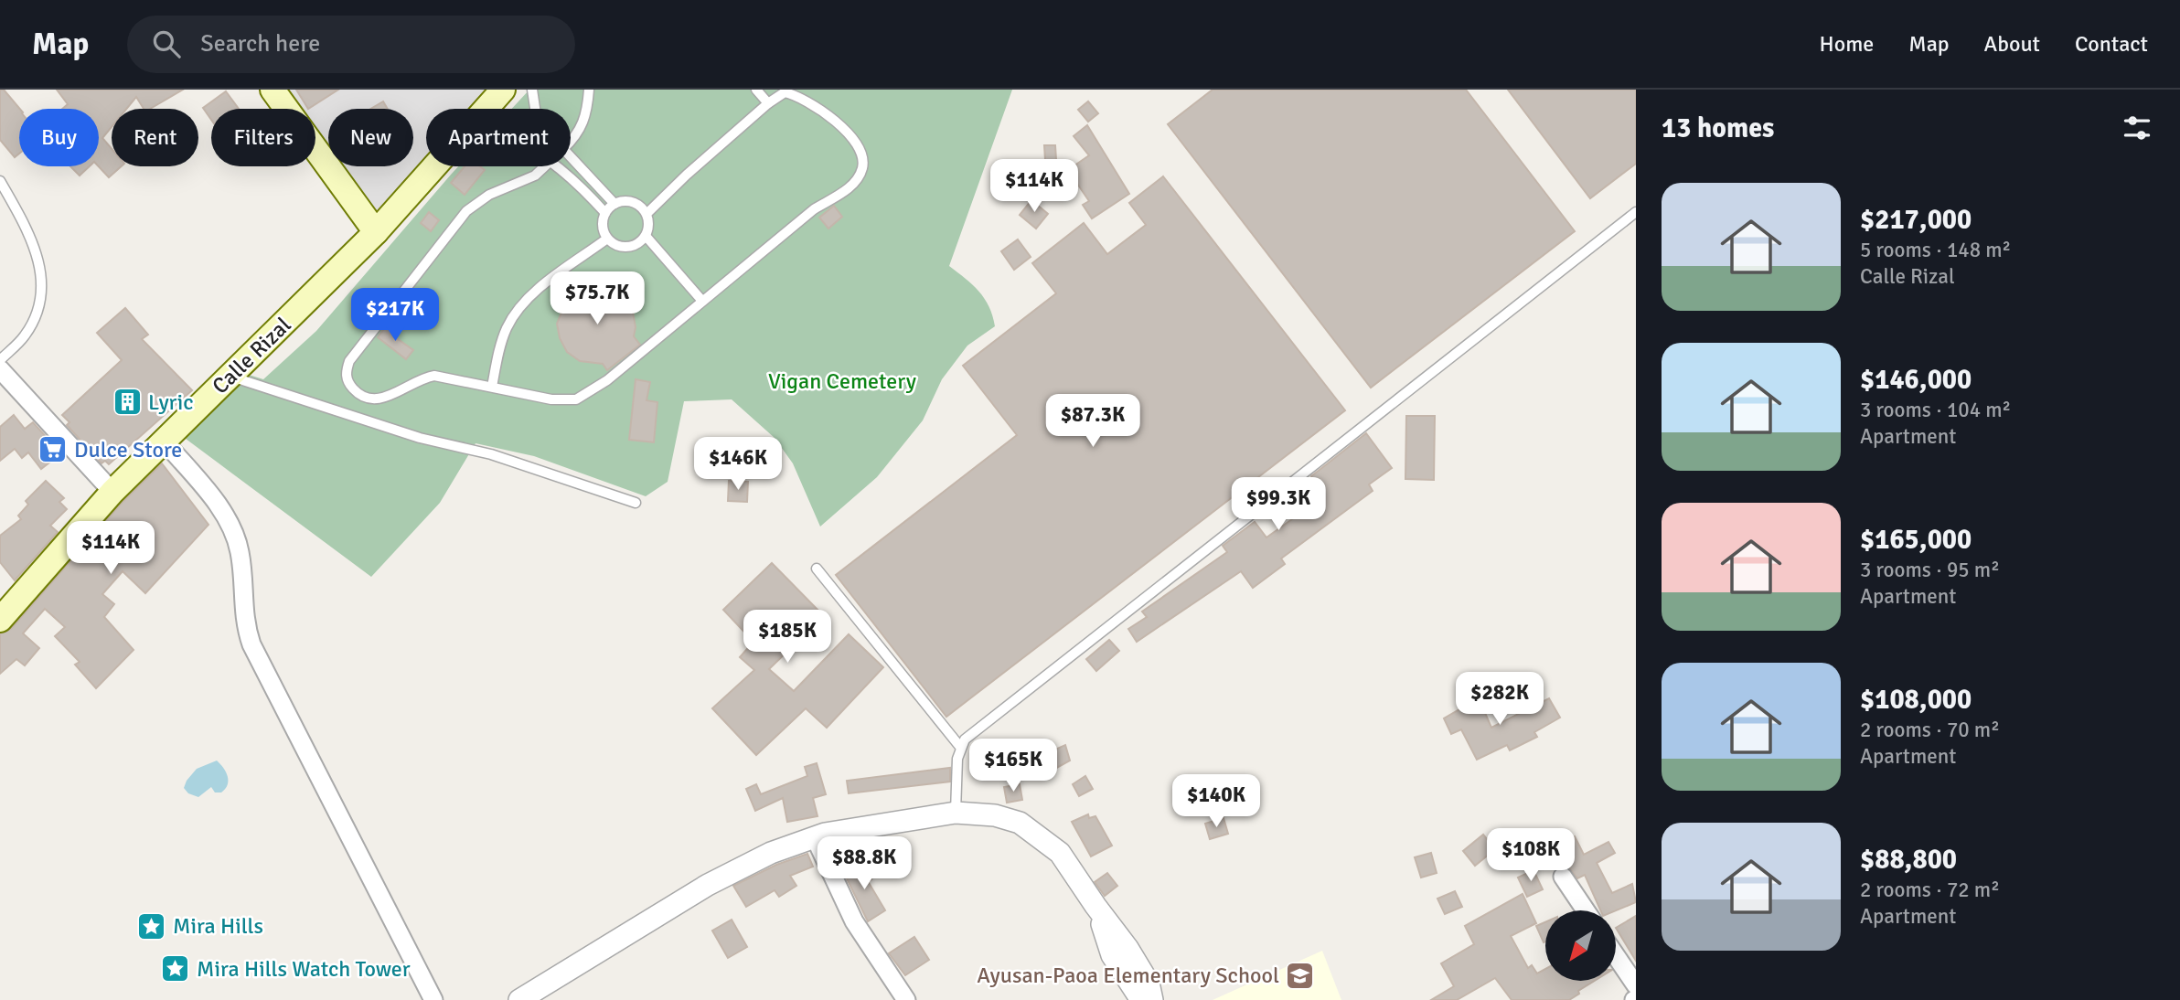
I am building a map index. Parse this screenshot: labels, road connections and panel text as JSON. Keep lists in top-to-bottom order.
{
  "streets": {
    "main road": ["Calle Rizal"]
  },
  "parks": ["Vigan Cemetery"],
  "places": {
    "building": ["Lyric"],
    "supermarket": ["Dulce Store"],
    "place": ["Mira Hills", "Mira Hills Watch Tower"],
    "school or university": ["Ayusan-Paoa Elementary School"]
  },
  "north": "bottom left",
  "page": {
    "header": "Map",
    "search": "Search here",
    "nav": [
      "Home",
      "Map",
      "About",
      "Contact"
    ],
    "heading": "13 homes",
    "chip": [
      "Buy",
      "Rent",
      "Filters",
      "New",
      "Apartment"
    ],
    "price": [
      "$114K",
      "$75.7K",
      "$217K",
      "$87.3K",
      "$146K",
      "$99.3K",
      "$114K",
      "$185K",
      "$282K",
      "$165K",
      "$140K",
      "$108K",
      "$88.8K"
    ],
    "list": [
      {
        "name": "$217,000",
        "note": "5 rooms · 148 m² · Calle Rizal"
      },
      {
        "name": "$146,000",
        "note": "3 rooms · 104 m² · Apartment"
      },
      {
        "name": "$165,000",
        "note": "3 rooms · 95 m² · Apartment"
      },
      {
        "name": "$108,000",
        "note": "2 rooms · 70 m² · Apartment"
      },
      {
        "name": "$88,800",
        "note": "2 rooms · 72 m² · Apartment"
      }
    ]
  }
}
